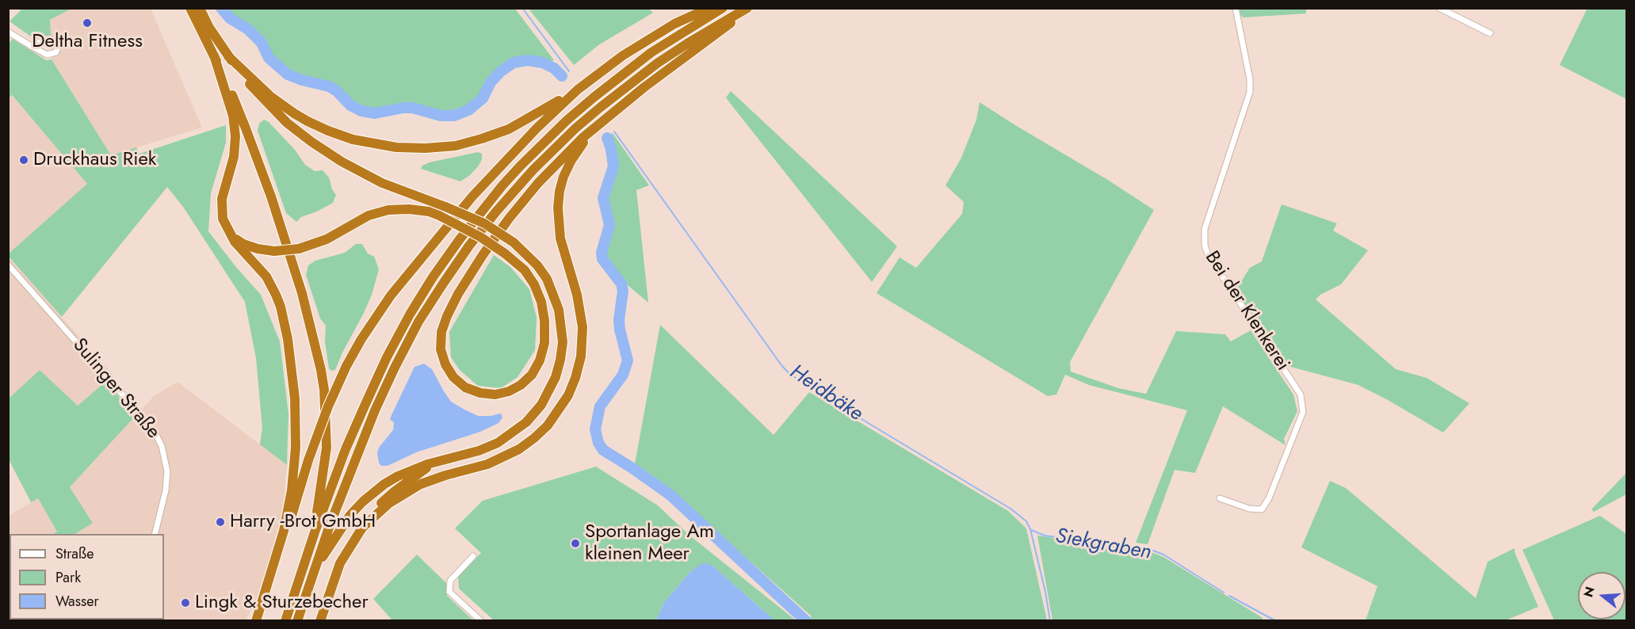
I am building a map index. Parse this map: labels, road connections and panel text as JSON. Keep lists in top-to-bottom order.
{
  "streets": {
    "street": ["Bei der Klenkerei", "Sulinger Straße"]
  },
  "water": ["Heidbäke", "Siekgraben"],
  "places": [
    "Deltha Fitness",
    "Druckhaus Riek",
    "Harry -Brot GmbH",
    "Sportanlage Am kleinen Meer",
    "Lingk & Sturzebecher"
  ],
  "legend": ["Straße", "Park", "Wasser"],
  "north": "left"
}
